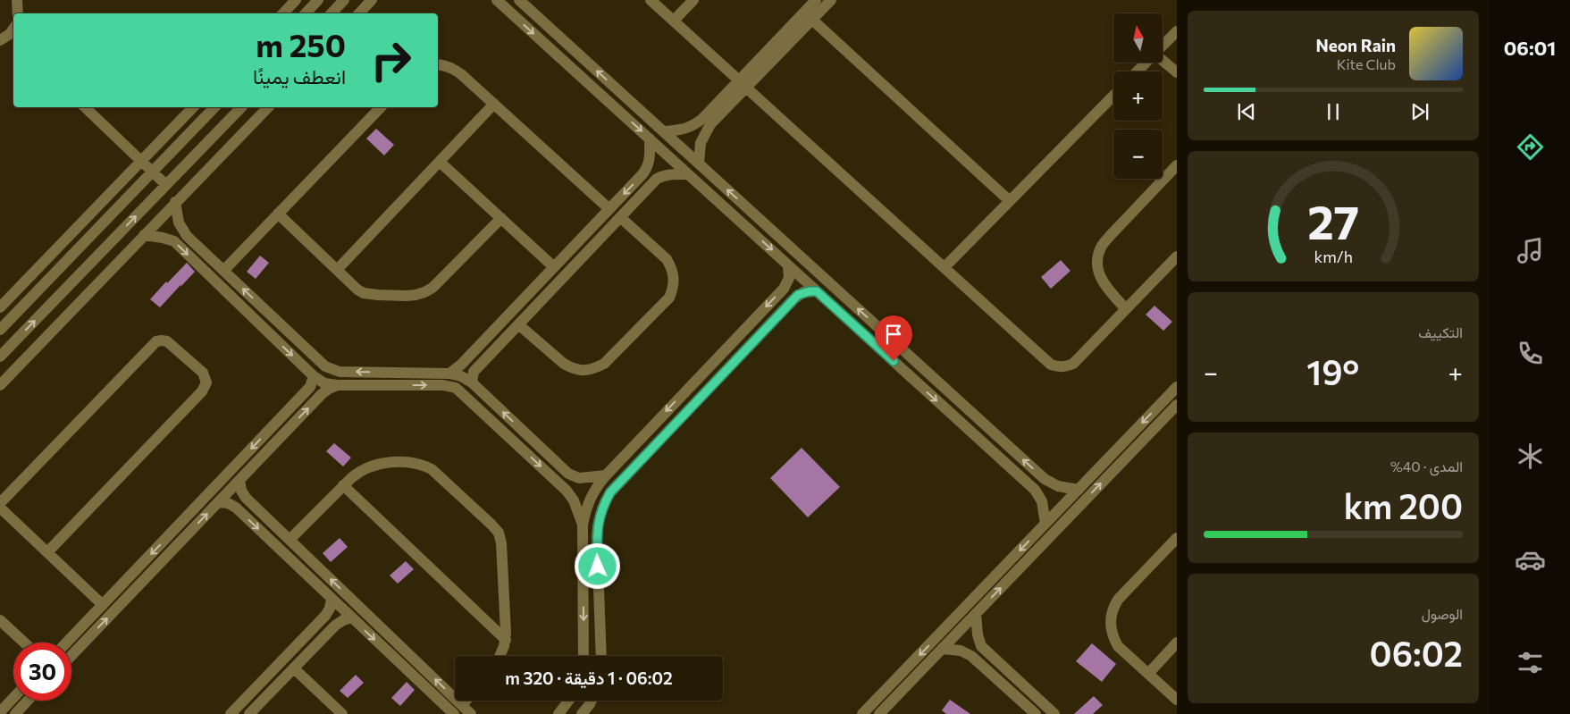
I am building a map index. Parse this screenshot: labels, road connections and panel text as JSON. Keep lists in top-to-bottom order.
{
  "north": "top",
  "page": {
    "tabs": "06:01",
    "map_buttons": ["+", "−"],
    "turn": ["250 m", "انعطف يمينًا"],
    "song": ["Neon Rain", "Kite Club"],
    "tile": [
      "التكييف",
      ["المدى · 40%", "200 km"],
      ["الوصول", "06:02"]
    ],
    "heat": ["−", "19°", "+"],
    "limit": "30",
    "trip": "06:02 · 1 دقيقة · 320 m",
    "gauge": ["27", "km/h"]
  }
}
